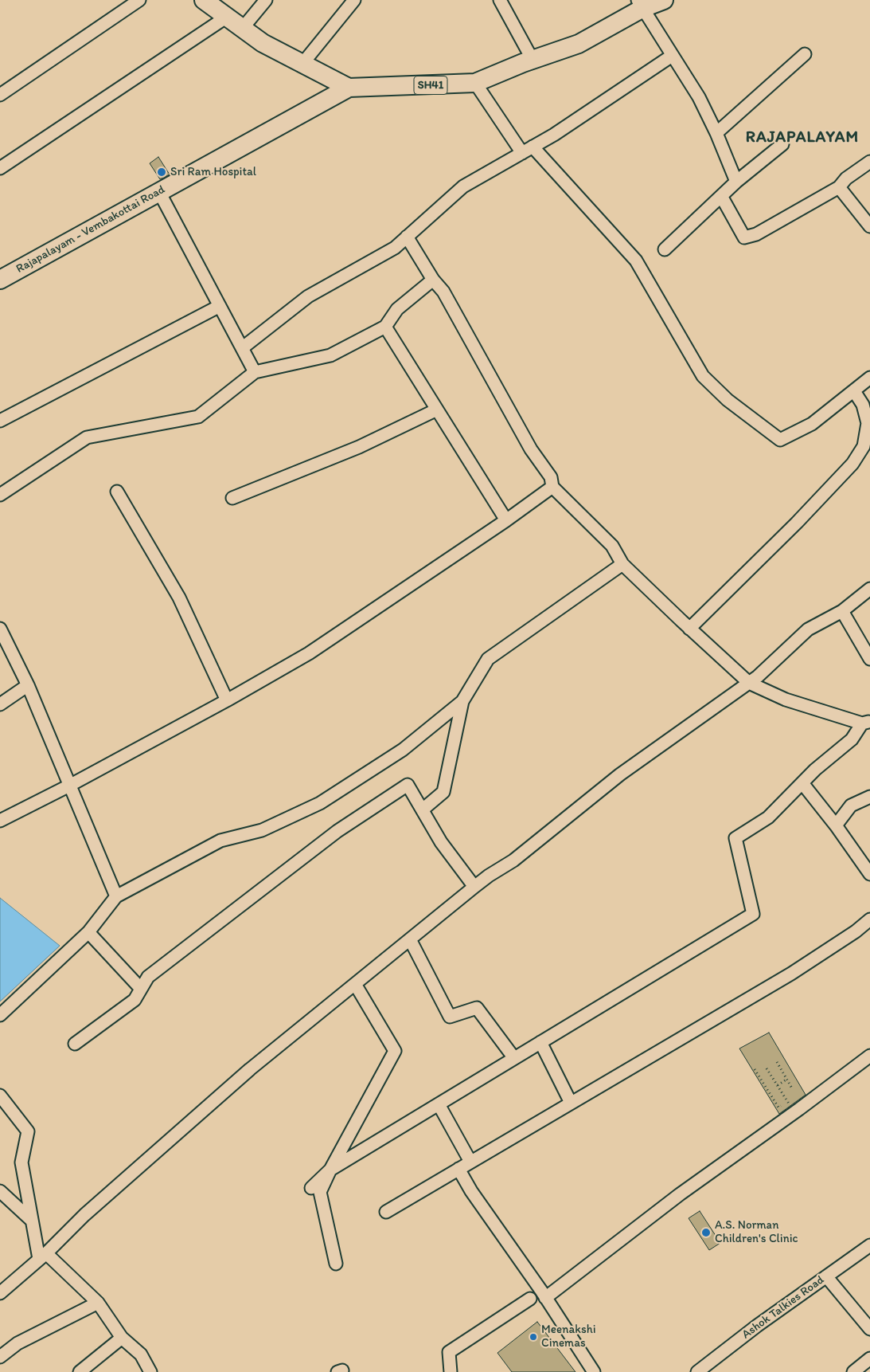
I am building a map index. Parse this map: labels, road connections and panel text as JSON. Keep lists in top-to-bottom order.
{
  "streets": {
    "main road": ["SH41", "Rajapalayam - Vembakottai Road"],
    "street": ["Ashok Talkies Road"]
  },
  "crossings": [
    ["SH41", "Rajapalayam - Vembakottai Road"]
  ],
  "districts": ["RAJAPALAYAM"],
  "places": ["Sri Ram Hospital", "A.S. Norman Children's Clinic", "Meenakshi Cinemas"]
}
